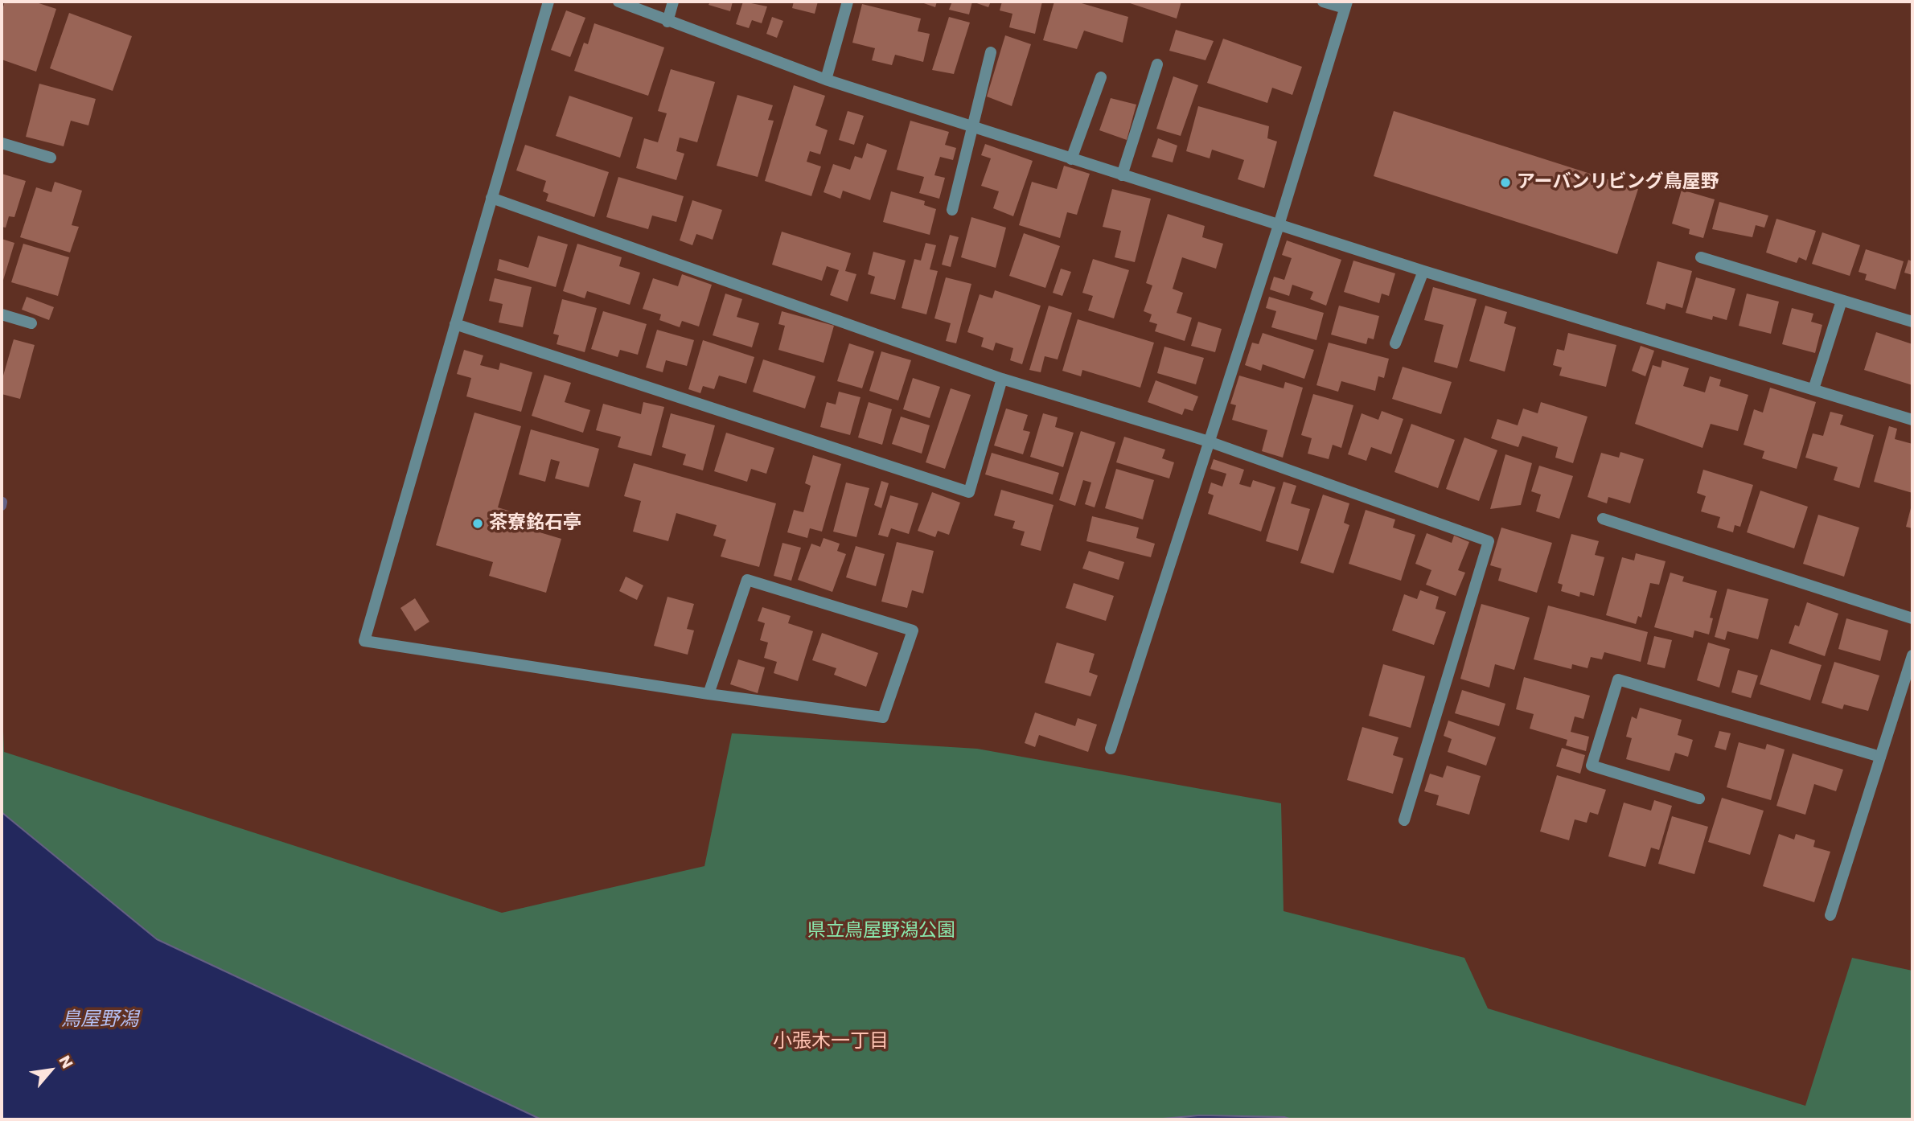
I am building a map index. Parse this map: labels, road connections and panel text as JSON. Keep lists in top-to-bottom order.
{
  "districts": ["小張木一丁目"],
  "water": ["鳥屋野潟"],
  "parks": ["県立鳥屋野潟公園"],
  "places": ["アーバンリビング鳥屋野", "茶寮銘石亭"],
  "north": "top right"
}
